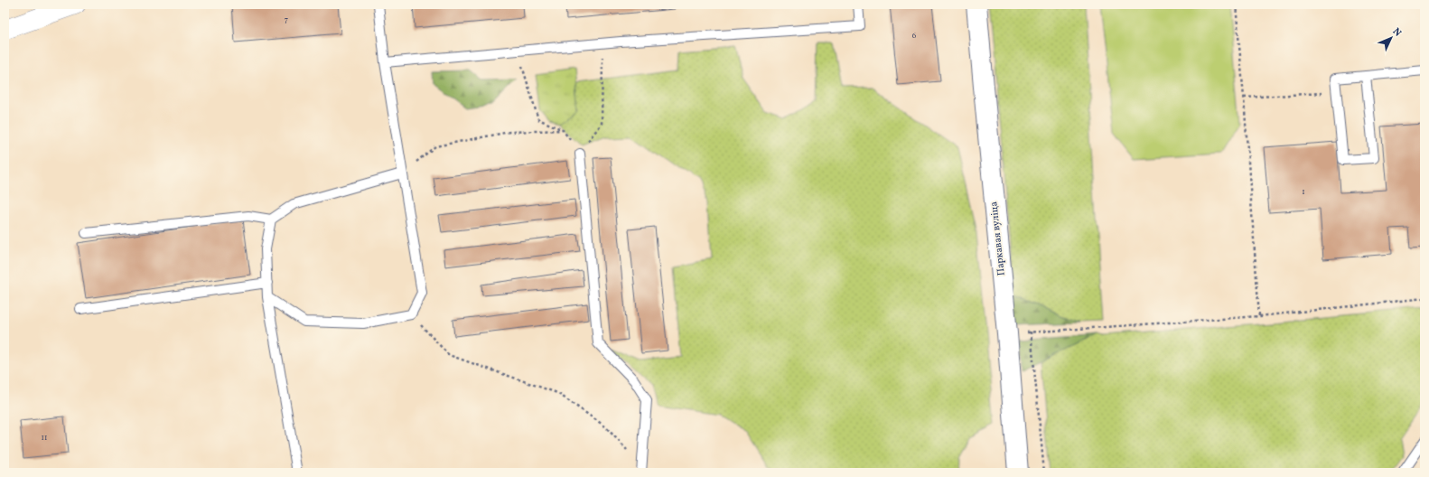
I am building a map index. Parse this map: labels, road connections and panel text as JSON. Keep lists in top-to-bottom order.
{
  "streets": {
    "street": ["Паркавая вуліца"]
  },
  "house_numbers": [
    "7",
    "6",
    "1",
    "11"
  ],
  "north": "top right"
}
